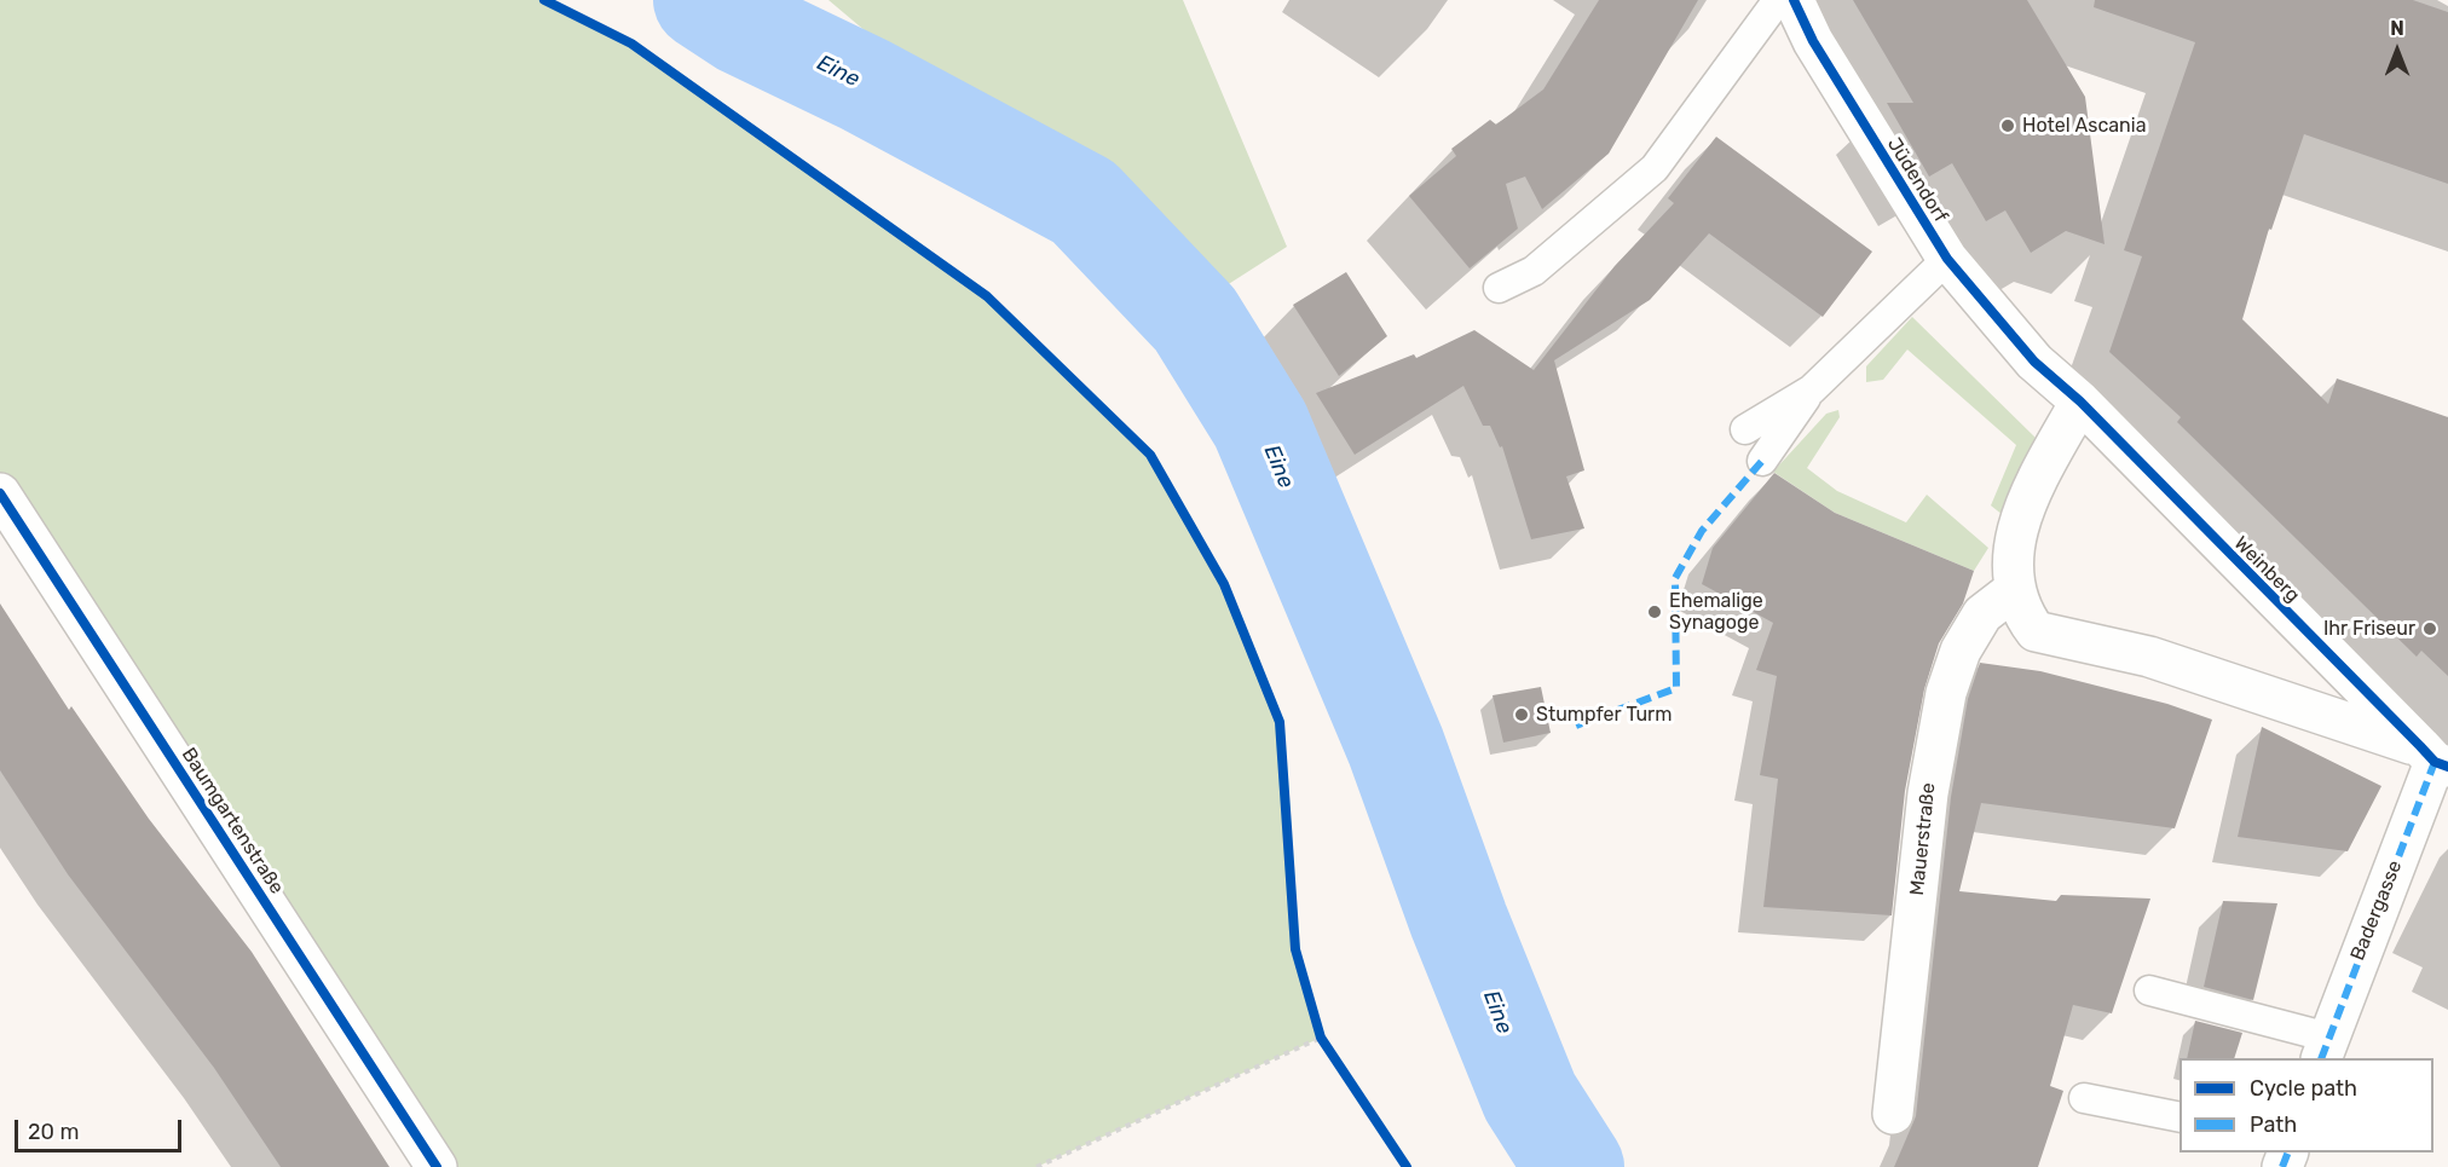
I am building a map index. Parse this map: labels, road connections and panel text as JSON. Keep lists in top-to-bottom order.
{
  "streets": {
    "street": [
      "Jüdendorf",
      "Weinberg",
      "Baumgartenstraße",
      "Mauerstraße",
      "Badergasse"
    ]
  },
  "crossings": [
    ["Jüdendorf", "Weinberg"],
    ["Weinberg", "Badergasse"]
  ],
  "water": ["Eine"],
  "places": [
    "Hotel Ascania",
    "Ehemalige Synagoge",
    "Ihr Friseur",
    "Stumpfer Turm"
  ],
  "legend": ["Cycle path", "Path"],
  "scale_bar": "20 m",
  "north": "top"
}
